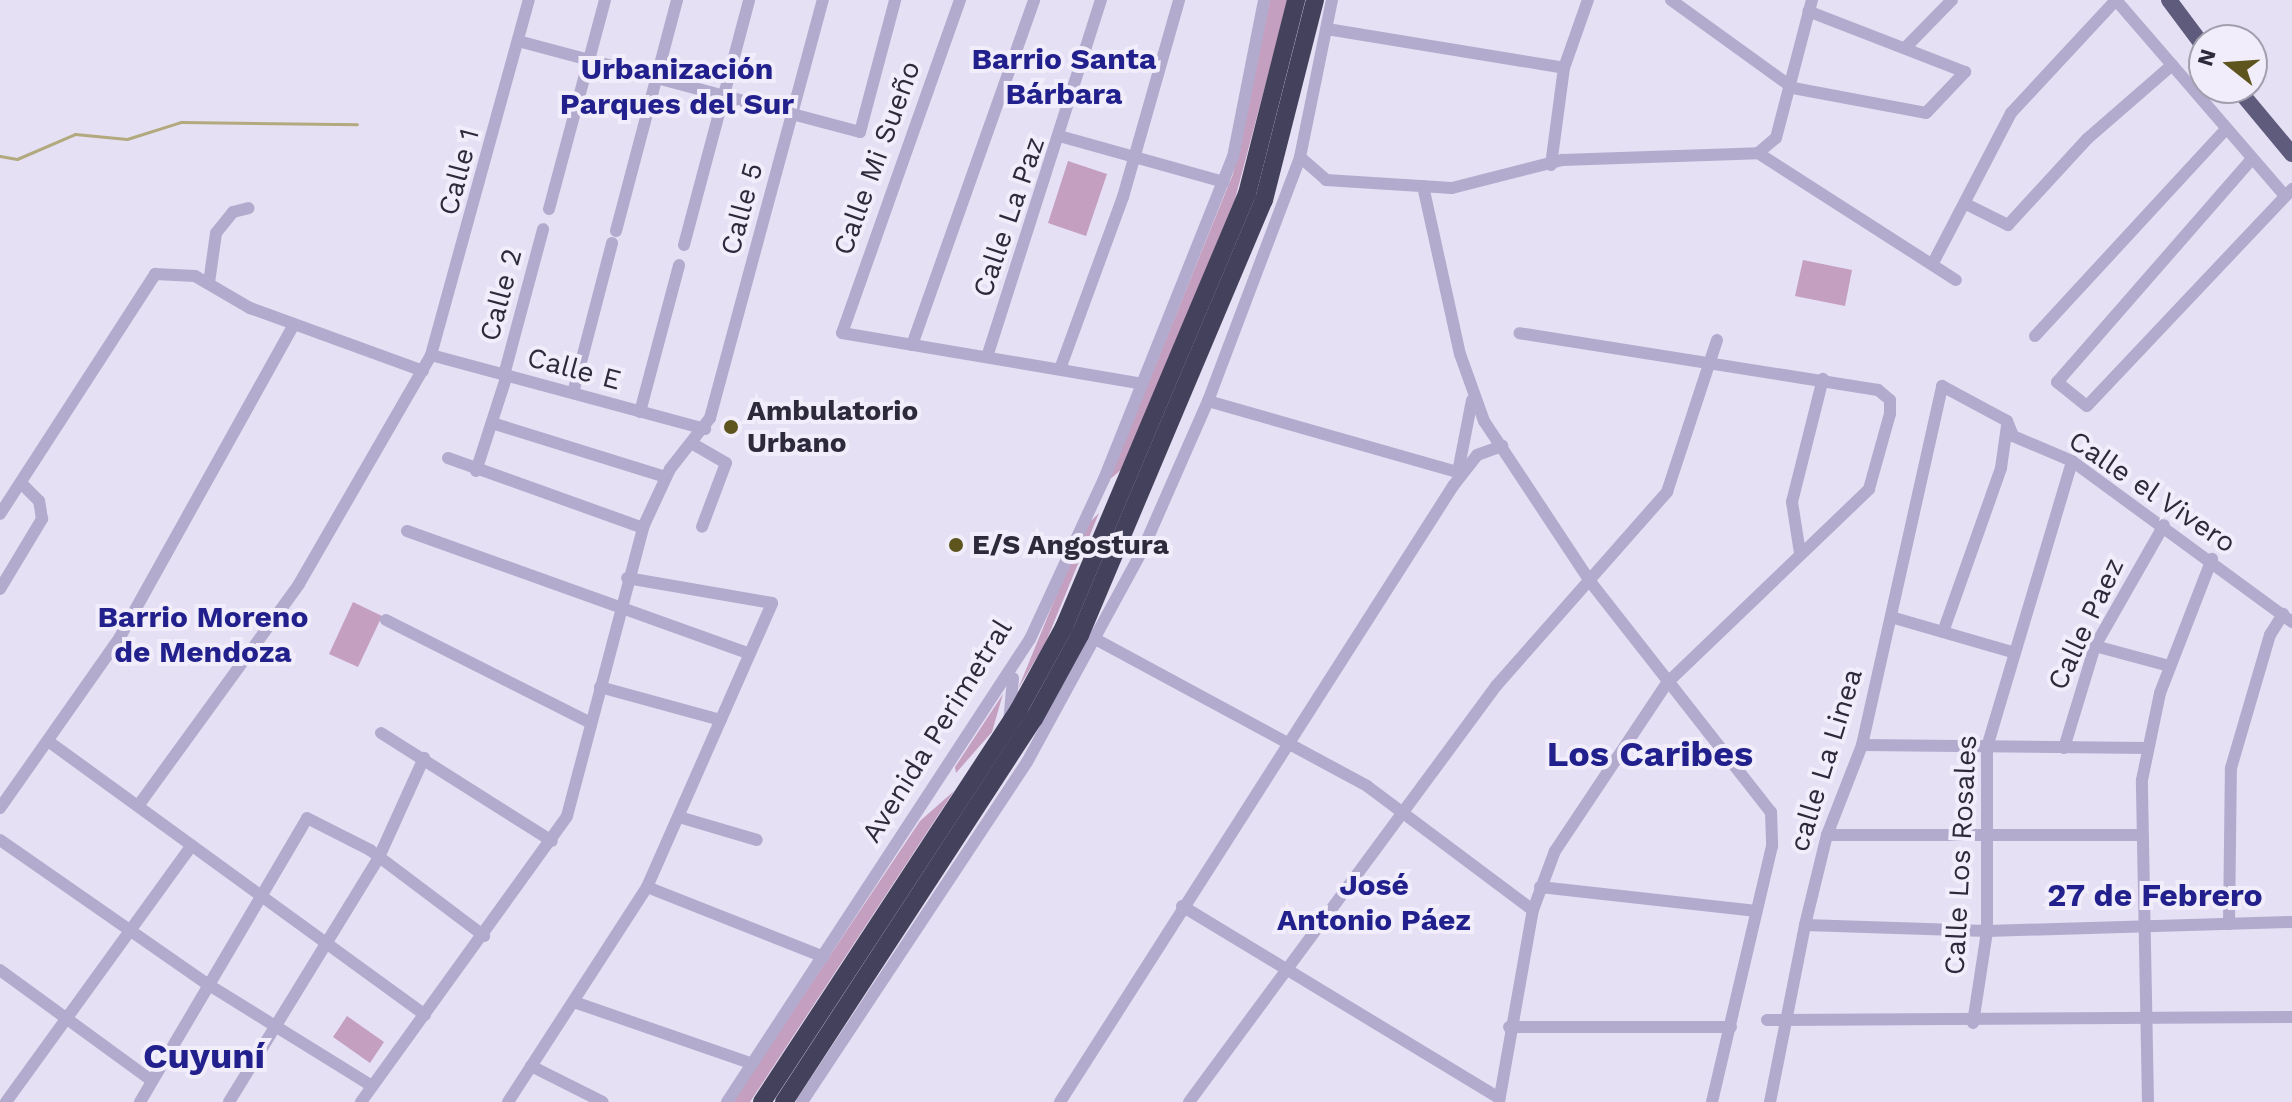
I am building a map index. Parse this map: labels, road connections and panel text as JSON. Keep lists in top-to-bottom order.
{
  "streets": {
    "highway": ["Avenida Perimetral"],
    "street": [
      "Calle Mi Sueño",
      "Calle 1",
      "Calle 5",
      "Calle La Paz",
      "Calle 2",
      "Calle E",
      "Calle el Vivero",
      "Calle Paez",
      "calle La Linea",
      "Calle Los Rosales"
    ]
  },
  "crossings": [
    ["Calle 1", "Calle E"],
    ["Calle 5", "Calle E"],
    ["Calle 2", "Calle E"],
    ["Calle el Vivero", "Calle Paez"],
    ["Calle el Vivero", "calle La Linea"],
    ["Calle el Vivero", "Calle Los Rosales"]
  ],
  "districts": [
    "Barrio Santa Bárbara",
    "Urbanización Parques del Sur",
    "Barrio Moreno de Mendoza",
    "Los Caribes",
    "José Antonio Páez",
    "27 de Febrero",
    "Cuyuní"
  ],
  "places": ["Ambulatorio Urbano", "E/S Angostura"],
  "north": "left"
}
